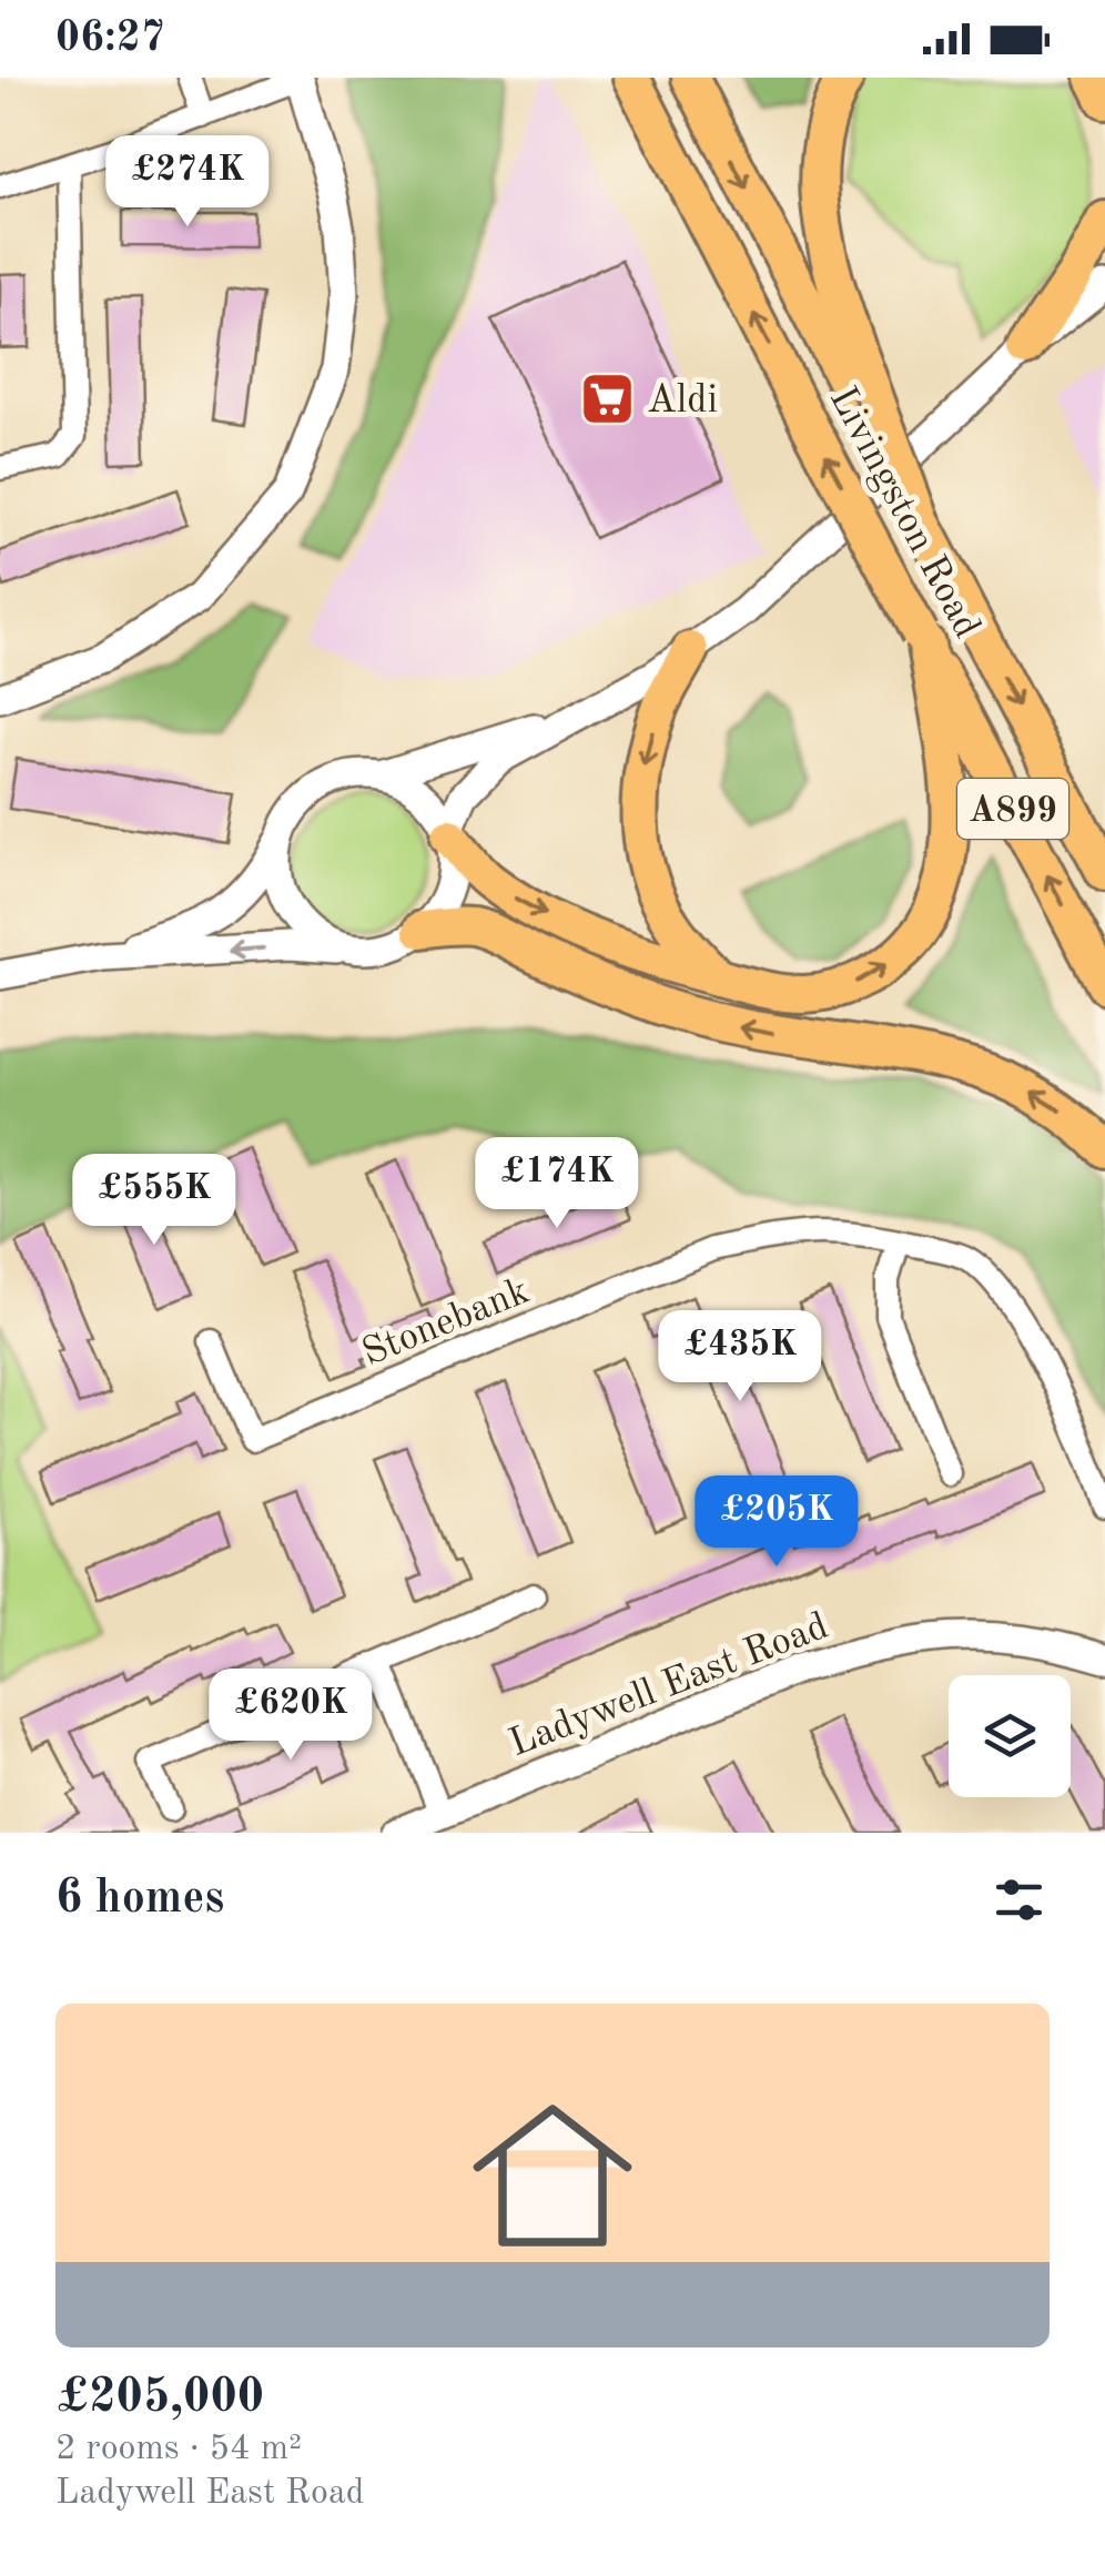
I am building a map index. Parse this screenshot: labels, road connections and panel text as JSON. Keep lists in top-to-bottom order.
{
  "streets": {
    "main road": ["Livingston Road", "A899"],
    "street": ["Stonebank", "Ladywell East Road"]
  },
  "places": {
    "supermarket": ["Aldi"]
  },
  "page": {
    "status": "06:27",
    "price": [
      "£274K",
      "£174K",
      "£555K",
      "£435K",
      "£205K",
      "£620K"
    ],
    "heading": "6 homes",
    "list": [
      {
        "name": "£205,000",
        "note": "2 rooms · 54 m² · Ladywell East Road"
      }
    ]
  }
}
